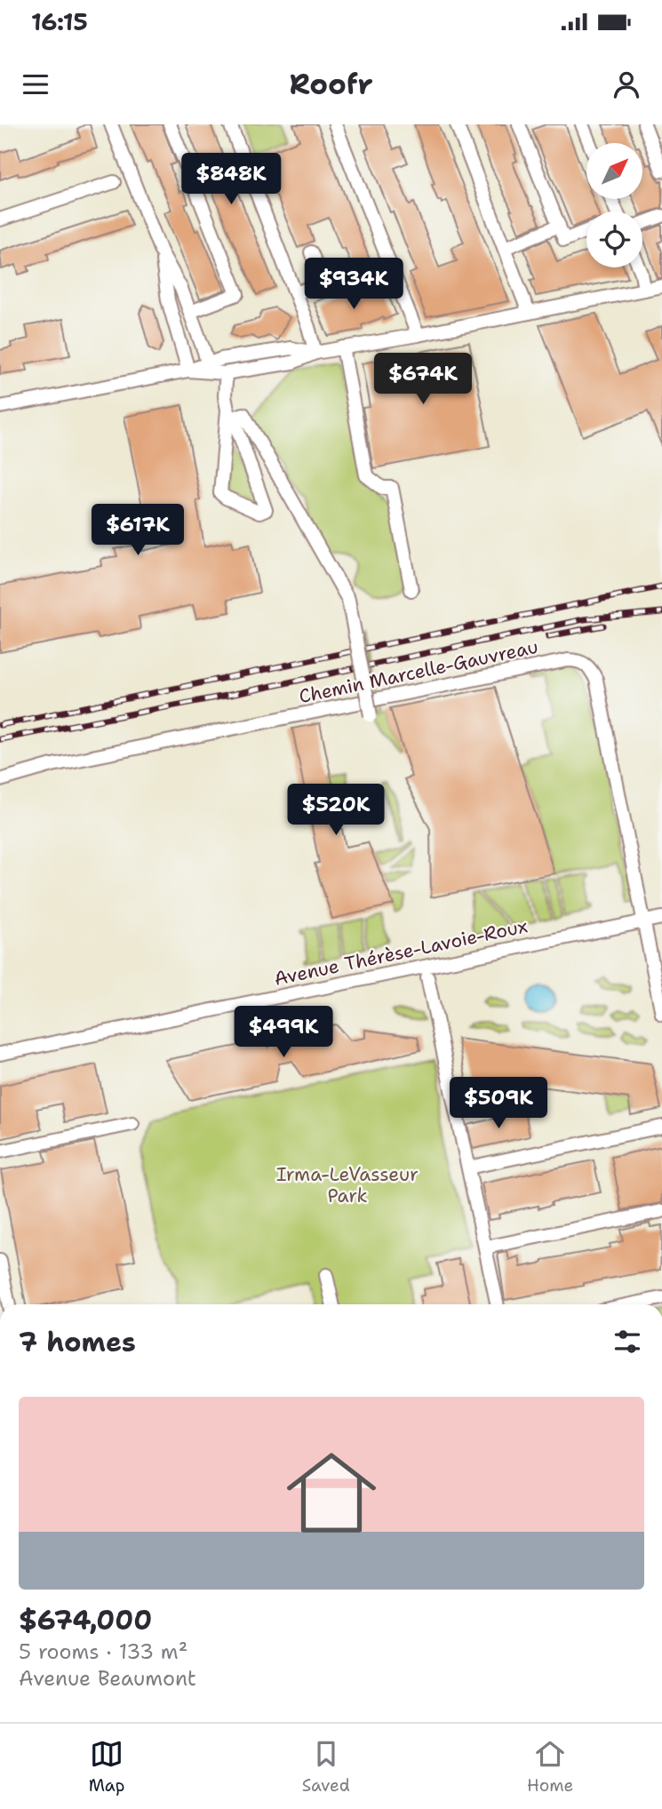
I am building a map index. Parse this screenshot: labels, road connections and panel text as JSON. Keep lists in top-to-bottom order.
{
  "streets": {
    "street": ["Chemin Marcelle-Gauvreau", "Avenue Thérèse-Lavoie-Roux"]
  },
  "crossings": [
    ["Chemin Marcelle-Gauvreau", "Avenue Thérèse-Lavoie-Roux"]
  ],
  "parks": ["Irma-LeVasseur Park"],
  "north": "top right",
  "page": {
    "status": "16:15",
    "header": "Roofr",
    "price": [
      "$848K",
      "$934K",
      "$674K",
      "$617K",
      "$520K",
      "$499K",
      "$509K"
    ],
    "heading": "7 homes",
    "list": [
      {
        "name": "$674,000",
        "note": "5 rooms · 133 m² · Avenue Beaumont"
      }
    ],
    "tabs": ["Map", "Saved", "Home"]
  }
}
